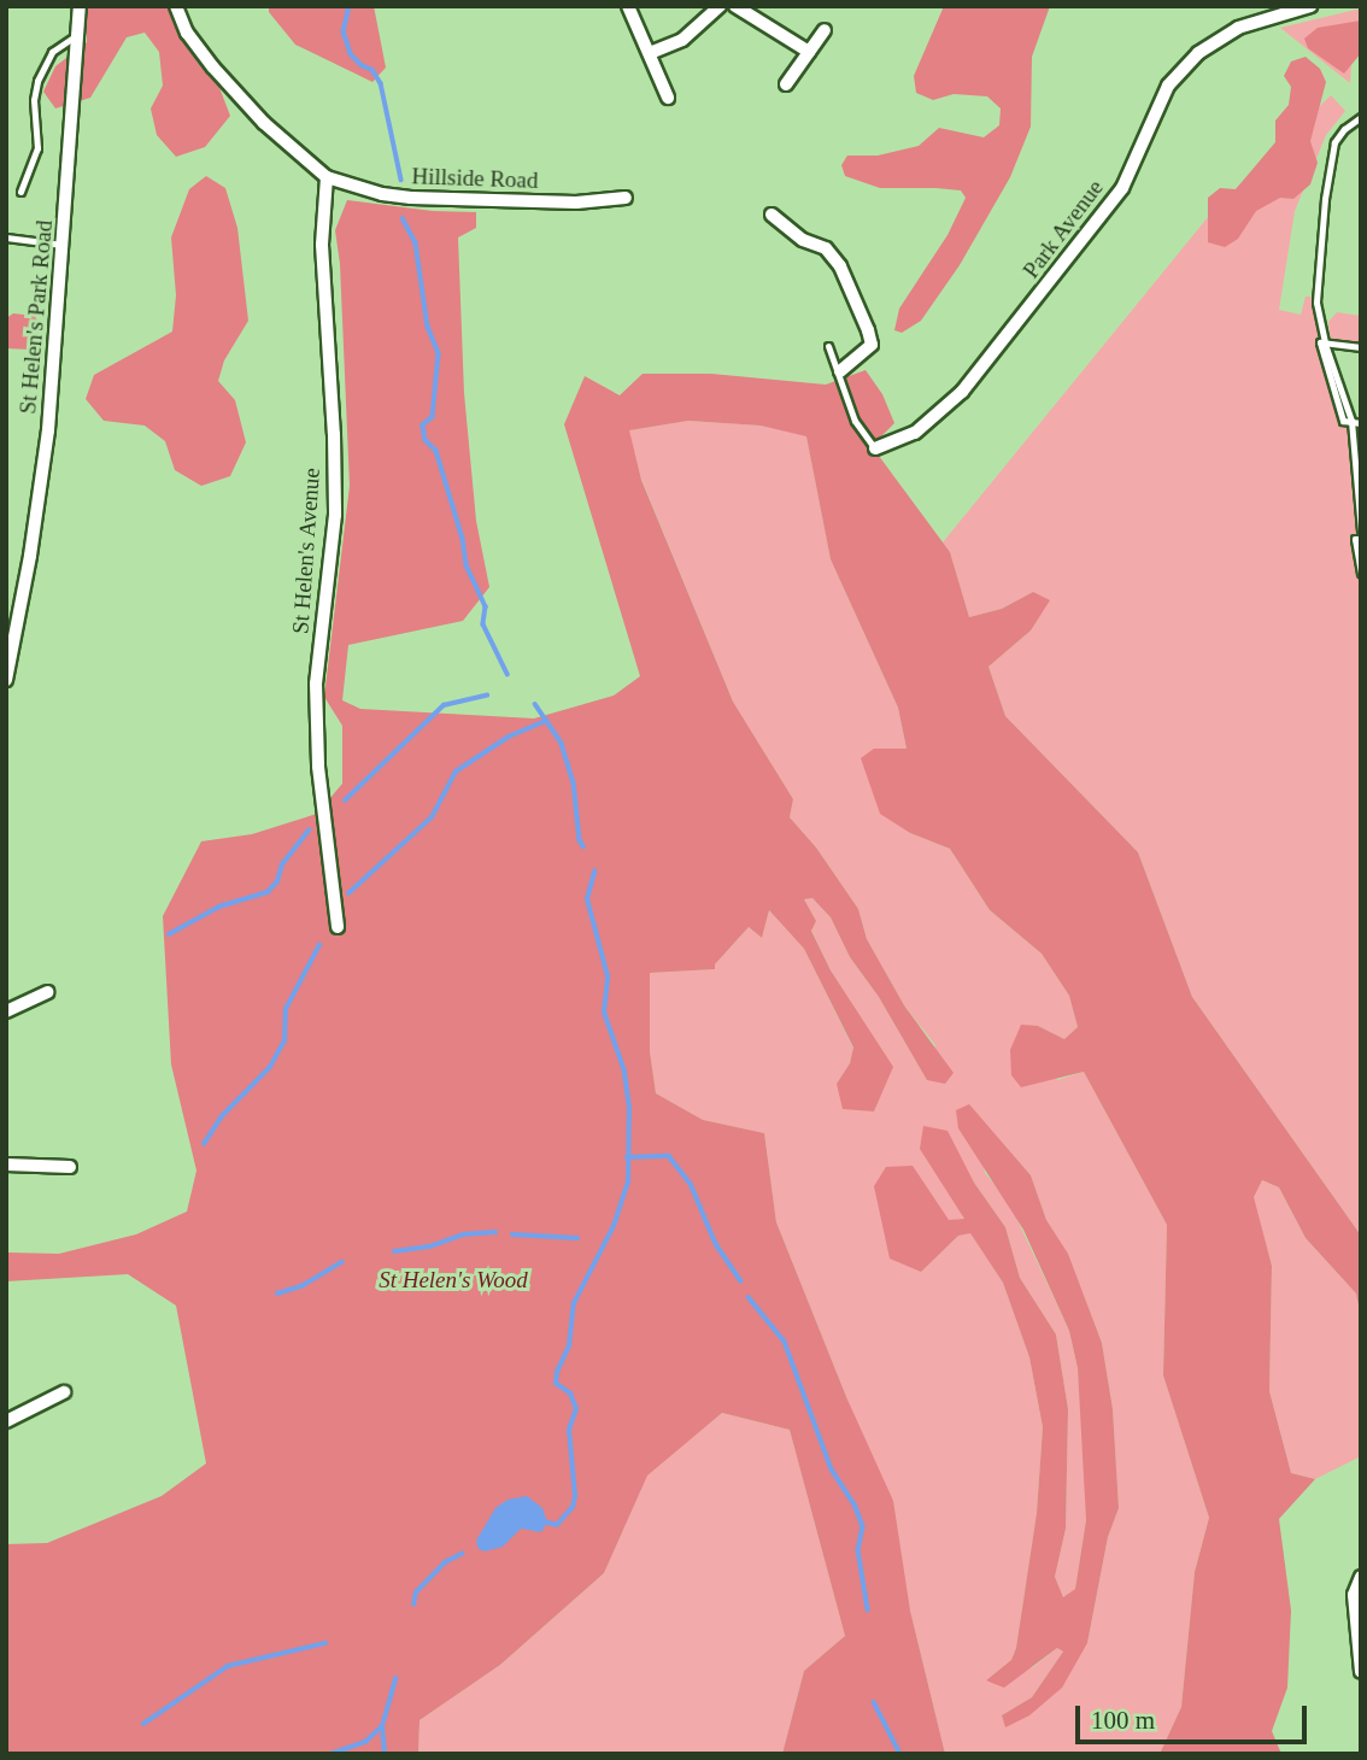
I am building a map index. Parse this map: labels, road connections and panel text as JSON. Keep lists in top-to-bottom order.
{
  "streets": {
    "street": [
      "Hillside Road",
      "Park Avenue",
      "St Helen's Park Road",
      "St Helen's Avenue"
    ]
  },
  "crossings": [
    ["Hillside Road", "St Helen's Avenue"]
  ],
  "parks": ["St Helen's Wood"],
  "scale_bar": "100 m"
}
